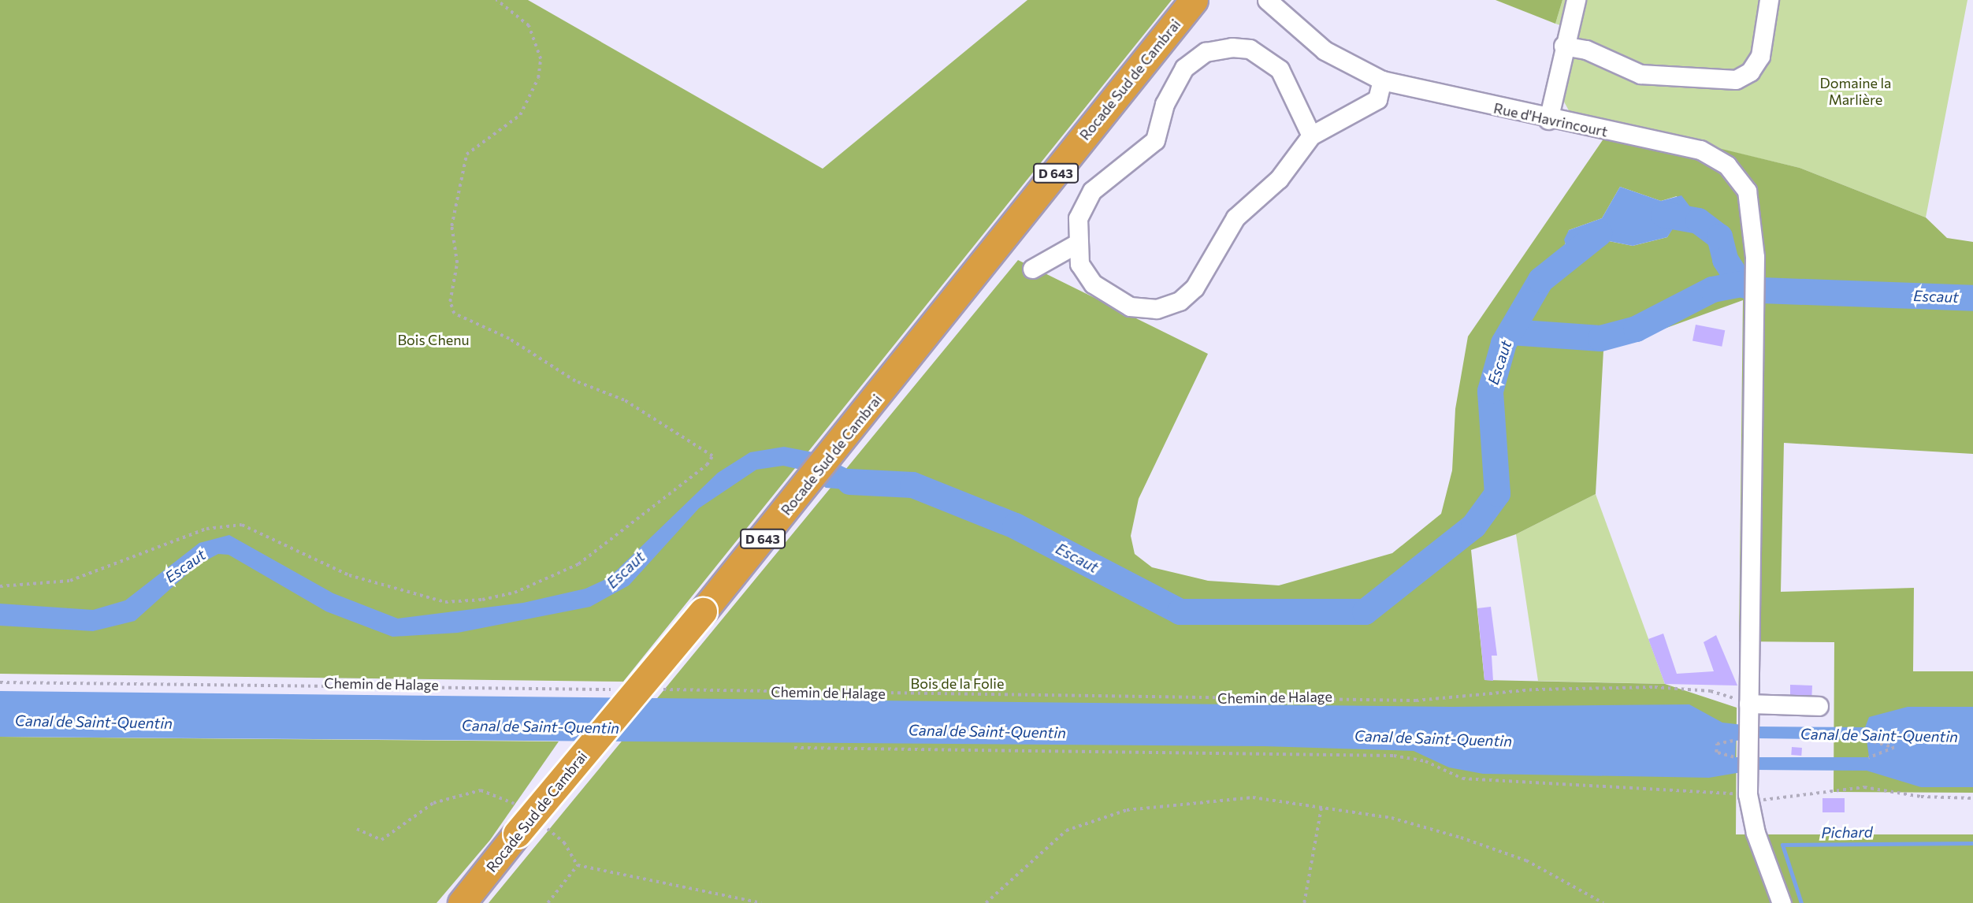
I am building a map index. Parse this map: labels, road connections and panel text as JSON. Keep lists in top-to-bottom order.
{
  "streets": {
    "highway": ["Rocade Sud de Cambrai", "D 643"],
    "street": ["Rue d'Havrincourt"],
    "path": ["Chemin de Halage"]
  },
  "crossings": [
    ["Rue d'Havrincourt", "Chemin de Halage"]
  ],
  "water": ["Escaut", "Canal de Saint-Quentin", "Pichard"],
  "parks": ["Domaine la Marlière", "Bois Chenu", "Bois de la Folie"]
}
